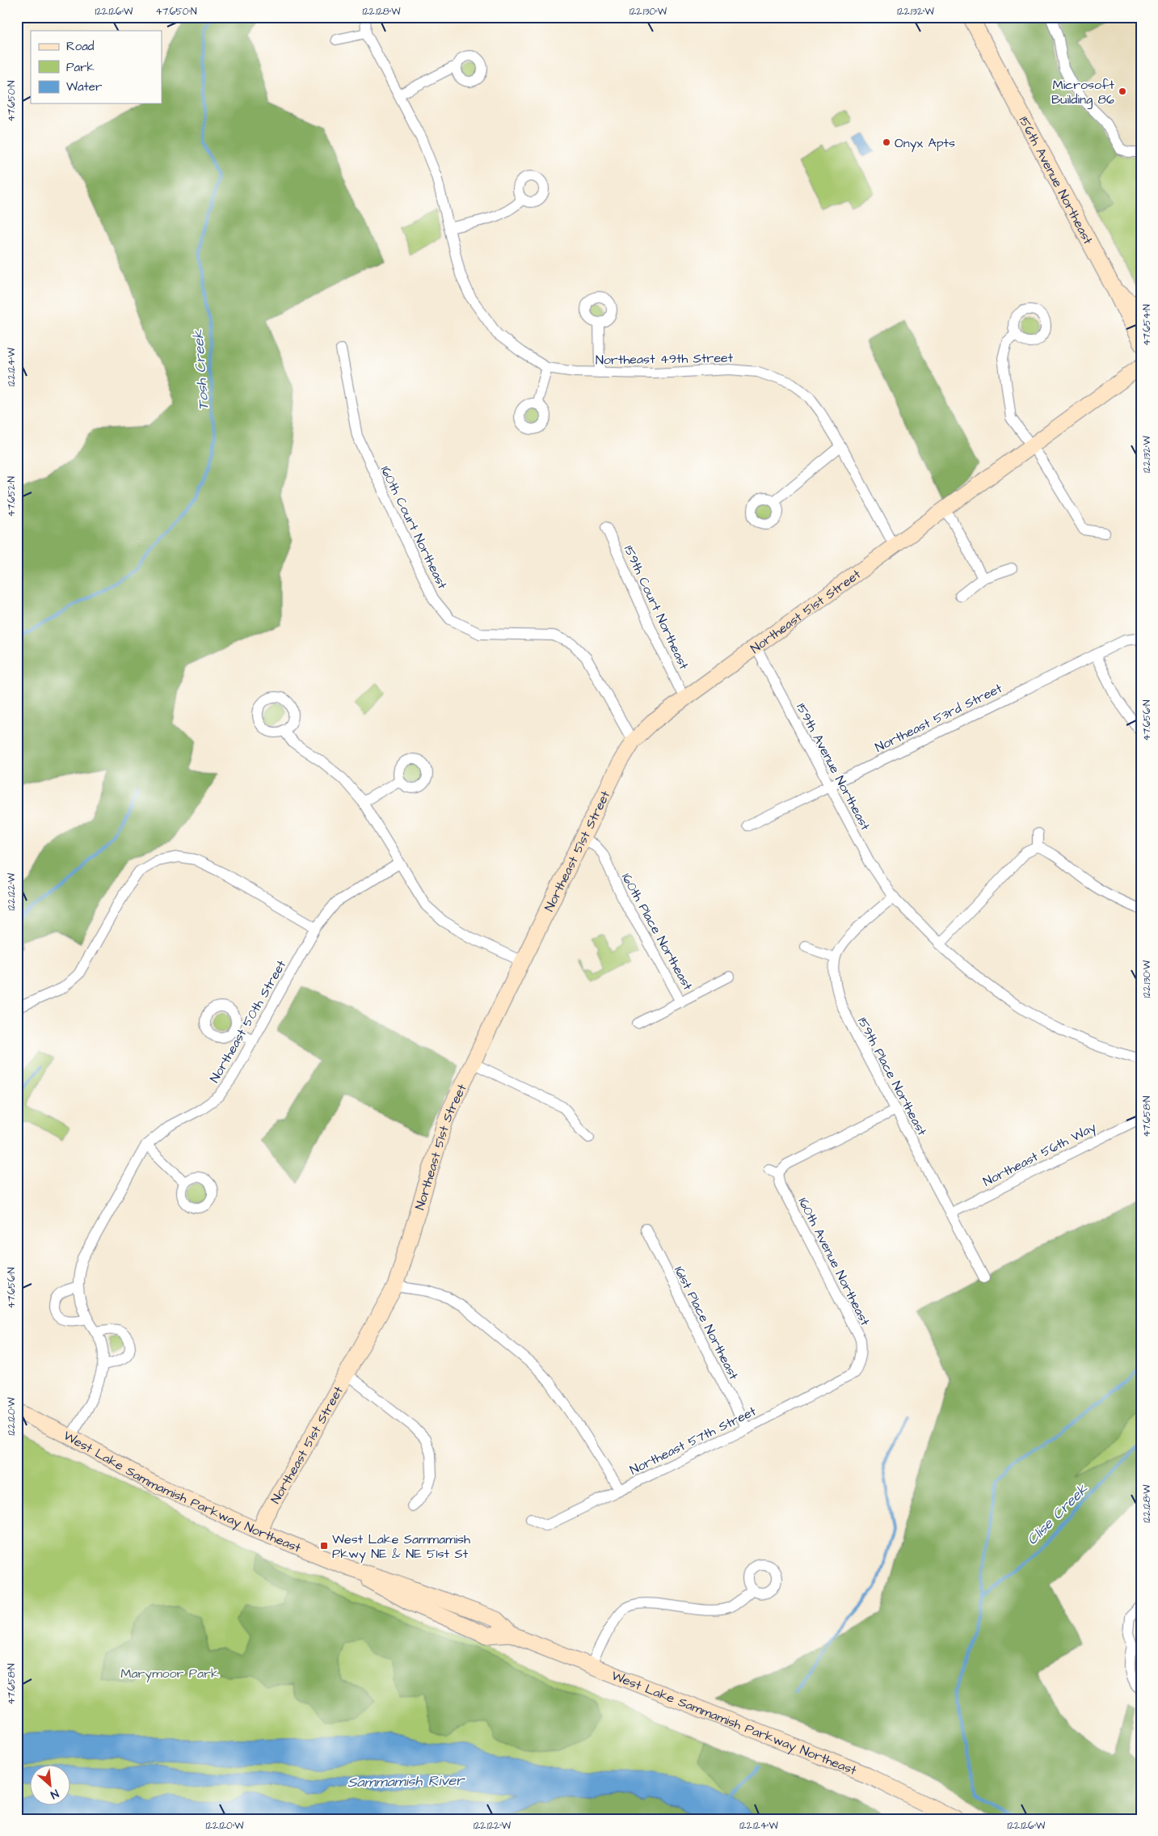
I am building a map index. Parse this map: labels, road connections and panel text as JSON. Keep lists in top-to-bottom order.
{
  "streets": {
    "main road": ["156th Avenue Northeast", "Northeast 51st Street", "West Lake Sammamish Parkway Northeast"],
    "street": [
      "Northeast 49th Street",
      "160th Court Northeast",
      "159th Court Northeast",
      "Northeast 53rd Street",
      "159th Avenue Northeast",
      "160th Place Northeast",
      "Northeast 50th Street",
      "159th Place Northeast",
      "Northeast 56th Way",
      "160th Avenue Northeast",
      "161st Place Northeast",
      "Northeast 57th Street"
    ]
  },
  "crossings": [
    ["Northeast 49th Street", "Northeast 51st Street"],
    ["160th Court Northeast", "Northeast 51st Street"],
    ["159th Court Northeast", "Northeast 51st Street"],
    ["Northeast 51st Street", "159th Avenue Northeast"],
    ["Northeast 51st Street", "160th Place Northeast"],
    ["Northeast 51st Street", "West Lake Sammamish Parkway Northeast"],
    ["Northeast 53rd Street", "159th Avenue Northeast"],
    ["159th Avenue Northeast", "159th Place Northeast"],
    ["Northeast 50th Street", "West Lake Sammamish Parkway Northeast"],
    ["159th Place Northeast", "Northeast 56th Way"],
    ["159th Place Northeast", "160th Avenue Northeast"],
    ["160th Avenue Northeast", "Northeast 57th Street"],
    ["161st Place Northeast", "Northeast 57th Street"]
  ],
  "water": ["Tosh Creek", "Clise Creek", "Sammamish River"],
  "parks": ["Marymoor Park"],
  "places": {
    "other": ["Microsoft Building 86", "Onyx Apts"],
    "transit": ["West Lake Sammamish Pkwy NE & NE 51st St"]
  },
  "legend": ["Road", "Park", "Water"],
  "north": "bottom right",
  "coordinates": [
    "122.126°W",
    "47.650°N",
    "122.128°W",
    "122.130°W",
    "122.132°W",
    "47.654°N",
    "122.124°W",
    "47.652°N",
    "47.656°N",
    "122.122°W",
    "47.658°N",
    "122.120°W"
  ]
}
